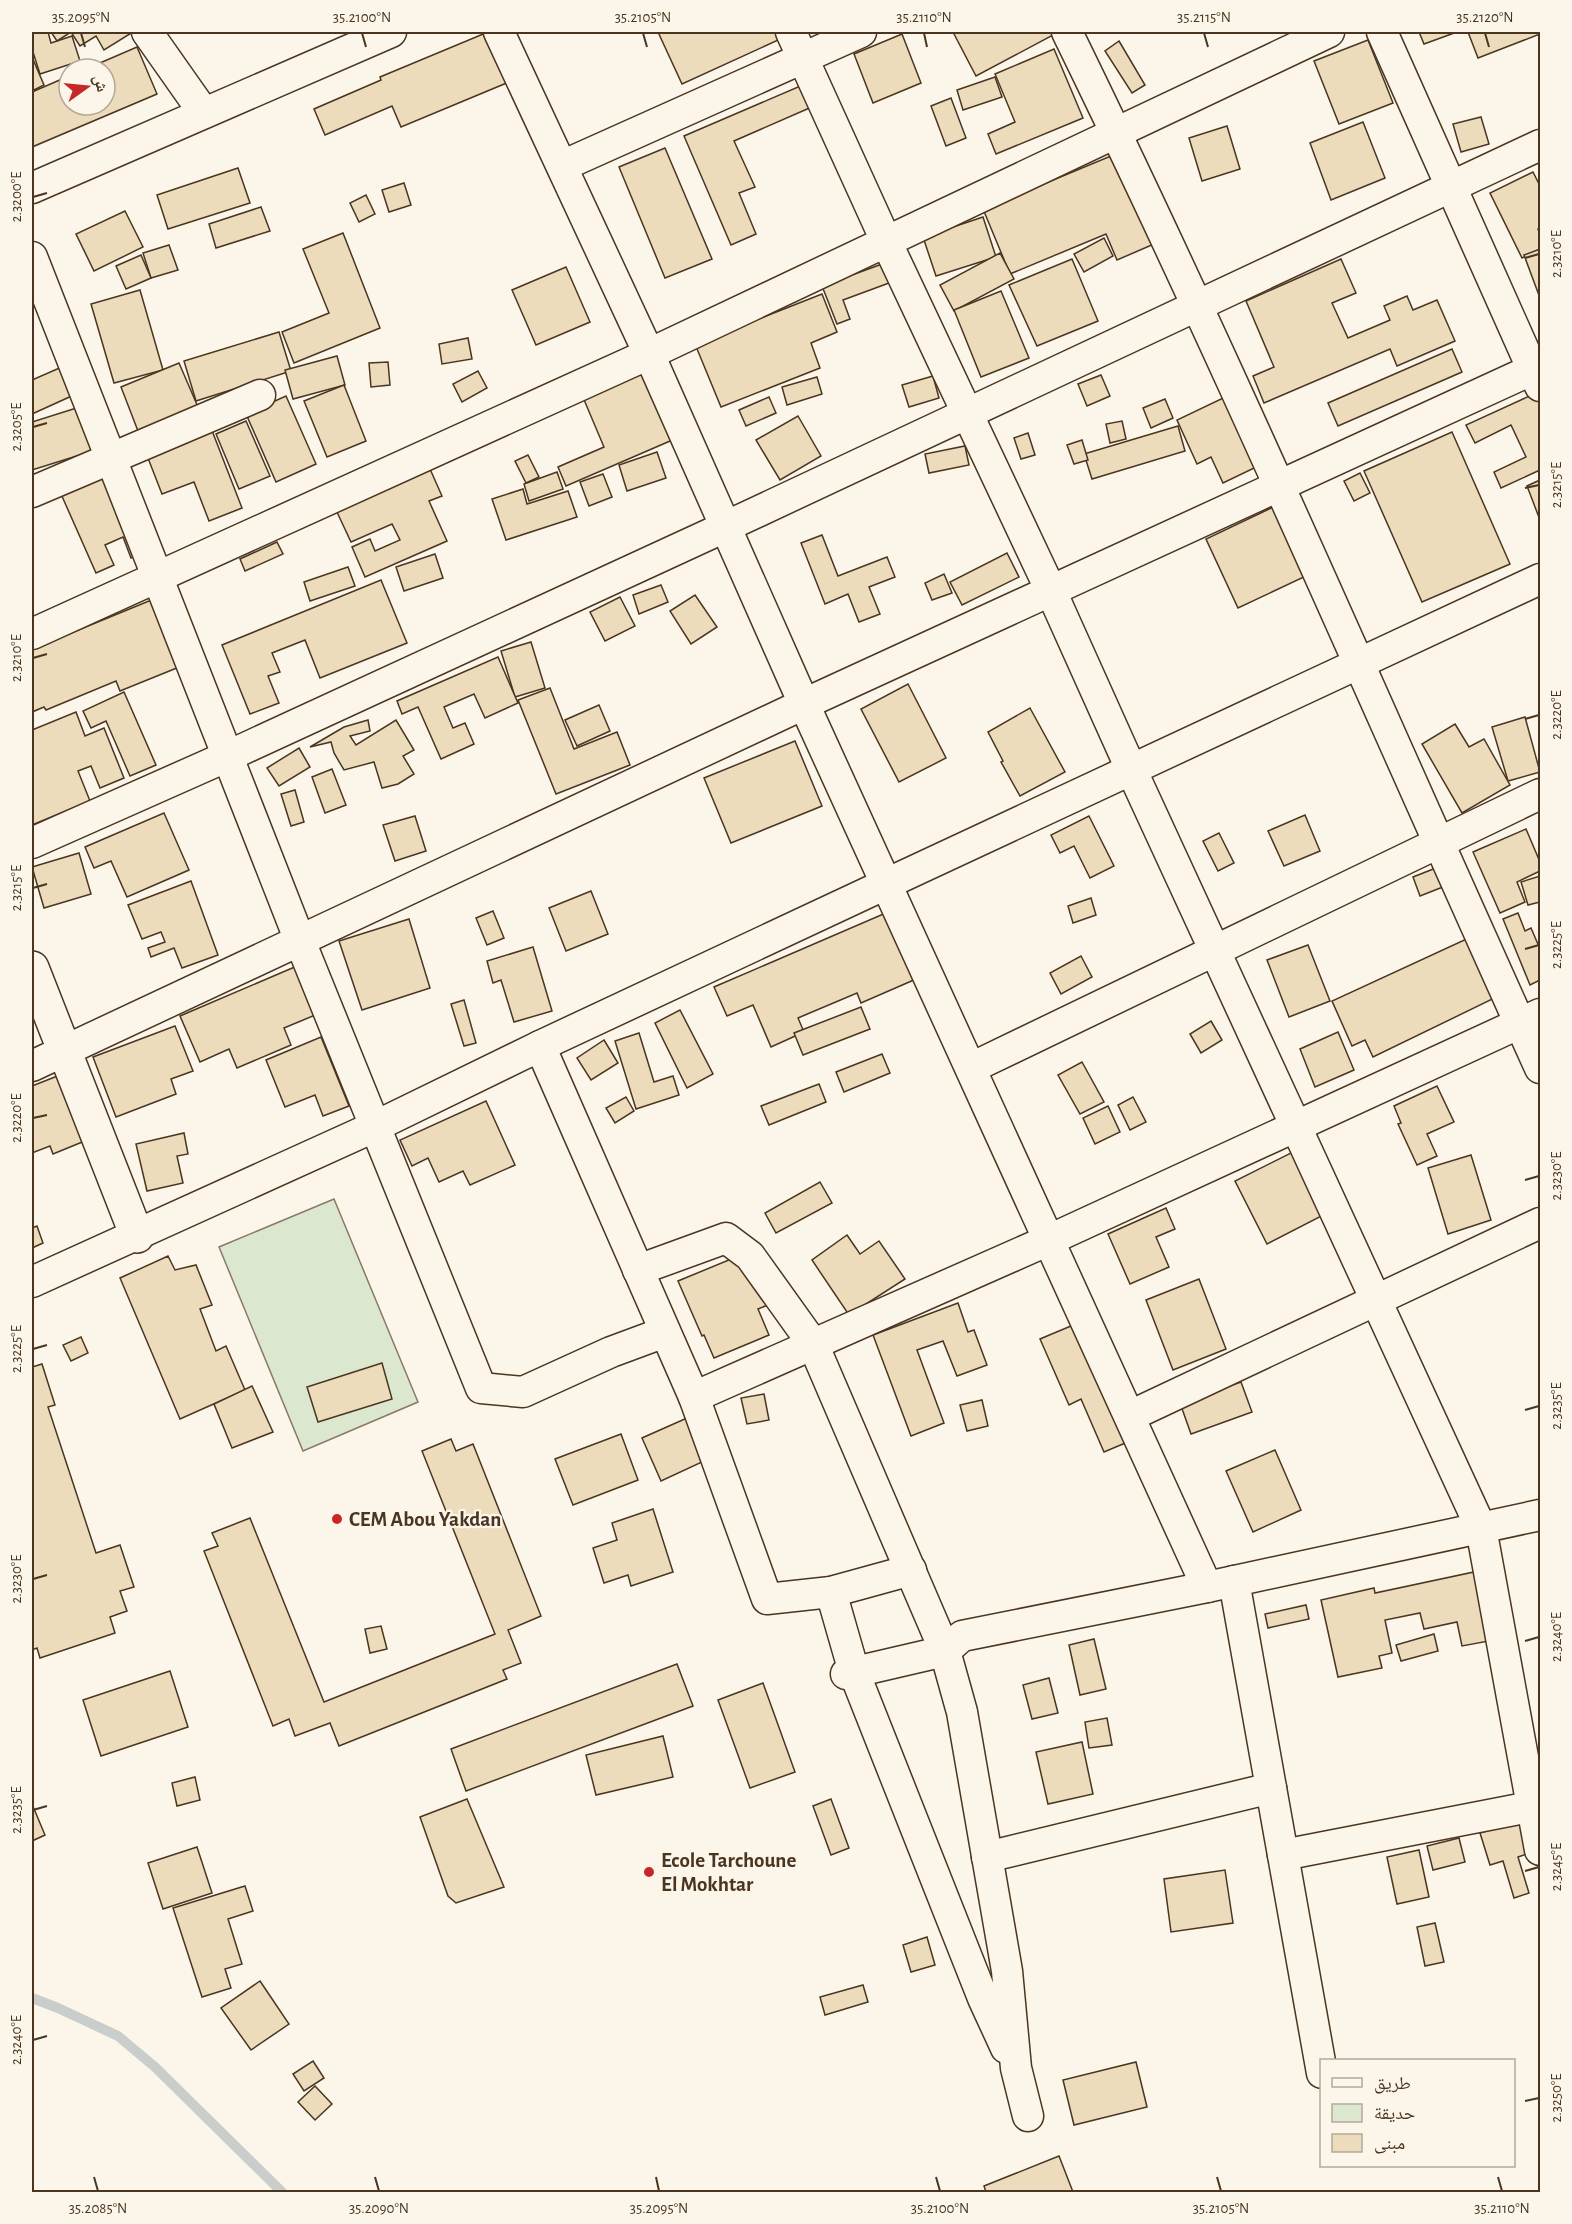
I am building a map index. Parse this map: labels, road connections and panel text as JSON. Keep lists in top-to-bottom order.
{
  "places": ["CEM Abou Yakdan", "Ecole Tarchoune El Mokhtar"],
  "legend": ["طريق", "حديقة", "مبنى"],
  "north": "right",
  "coordinates": [
    "35.2095°N",
    "35.2100°N",
    "35.2105°N",
    "35.2110°N",
    "35.2115°N",
    "35.2120°N",
    "2.3200°E",
    "2.3210°E",
    "2.3205°E",
    "2.3215°E",
    "2.3220°E",
    "2.3225°E",
    "2.3230°E",
    "2.3235°E",
    "2.3240°E",
    "2.3245°E",
    "2.3250°E",
    "35.2085°N",
    "35.2090°N"
  ]
}
